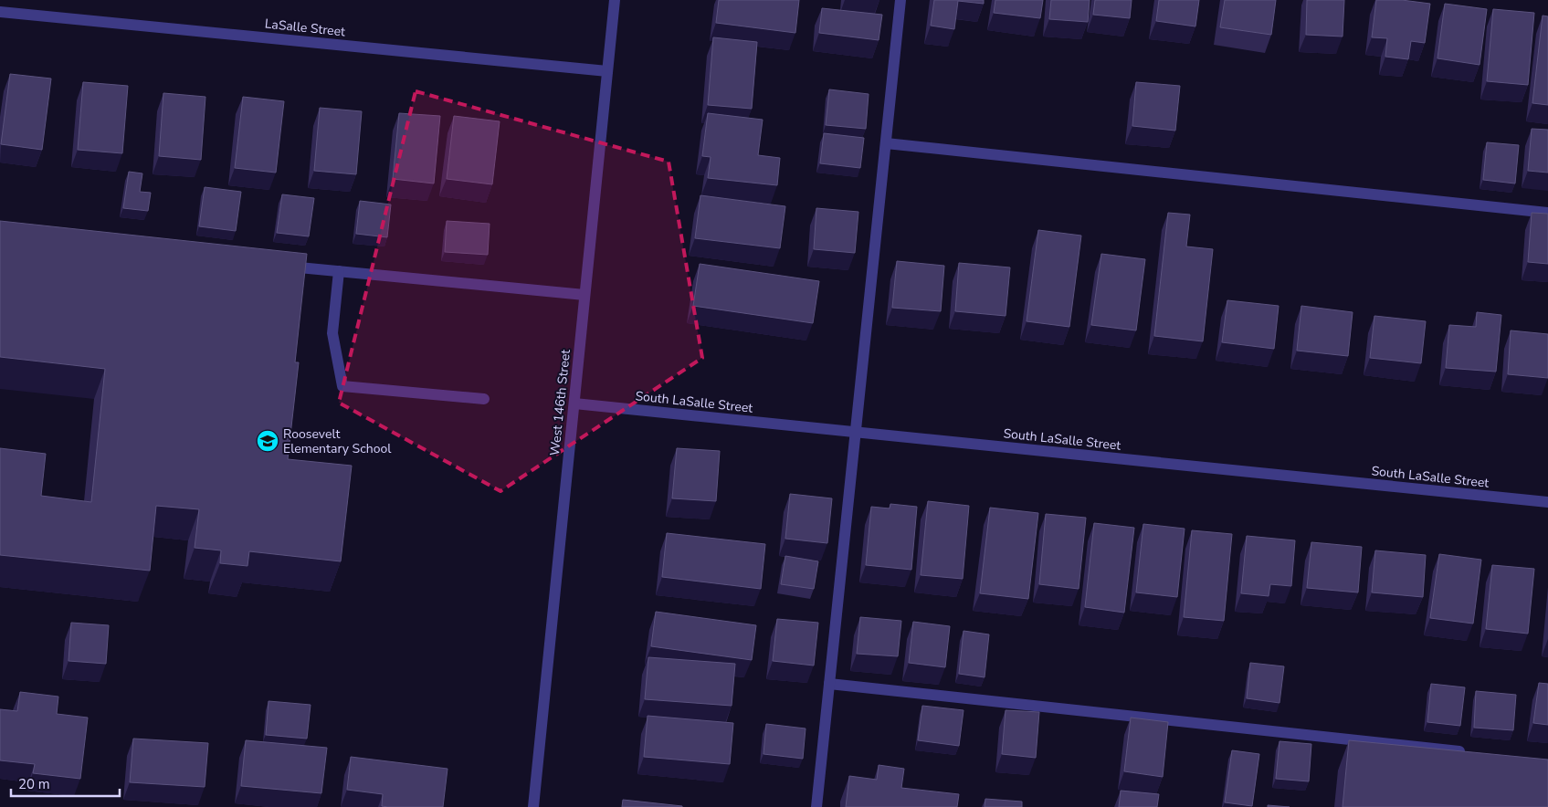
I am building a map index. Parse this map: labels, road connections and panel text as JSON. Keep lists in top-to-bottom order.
{
  "streets": {
    "street": ["LaSalle Street", "South LaSalle Street", "West 146th Street"]
  },
  "crossings": [
    ["LaSalle Street", "West 146th Street"],
    ["South LaSalle Street", "West 146th Street"]
  ],
  "places": {
    "school or university": ["Roosevelt Elementary School"]
  },
  "scale_bar": "20 m"
}
